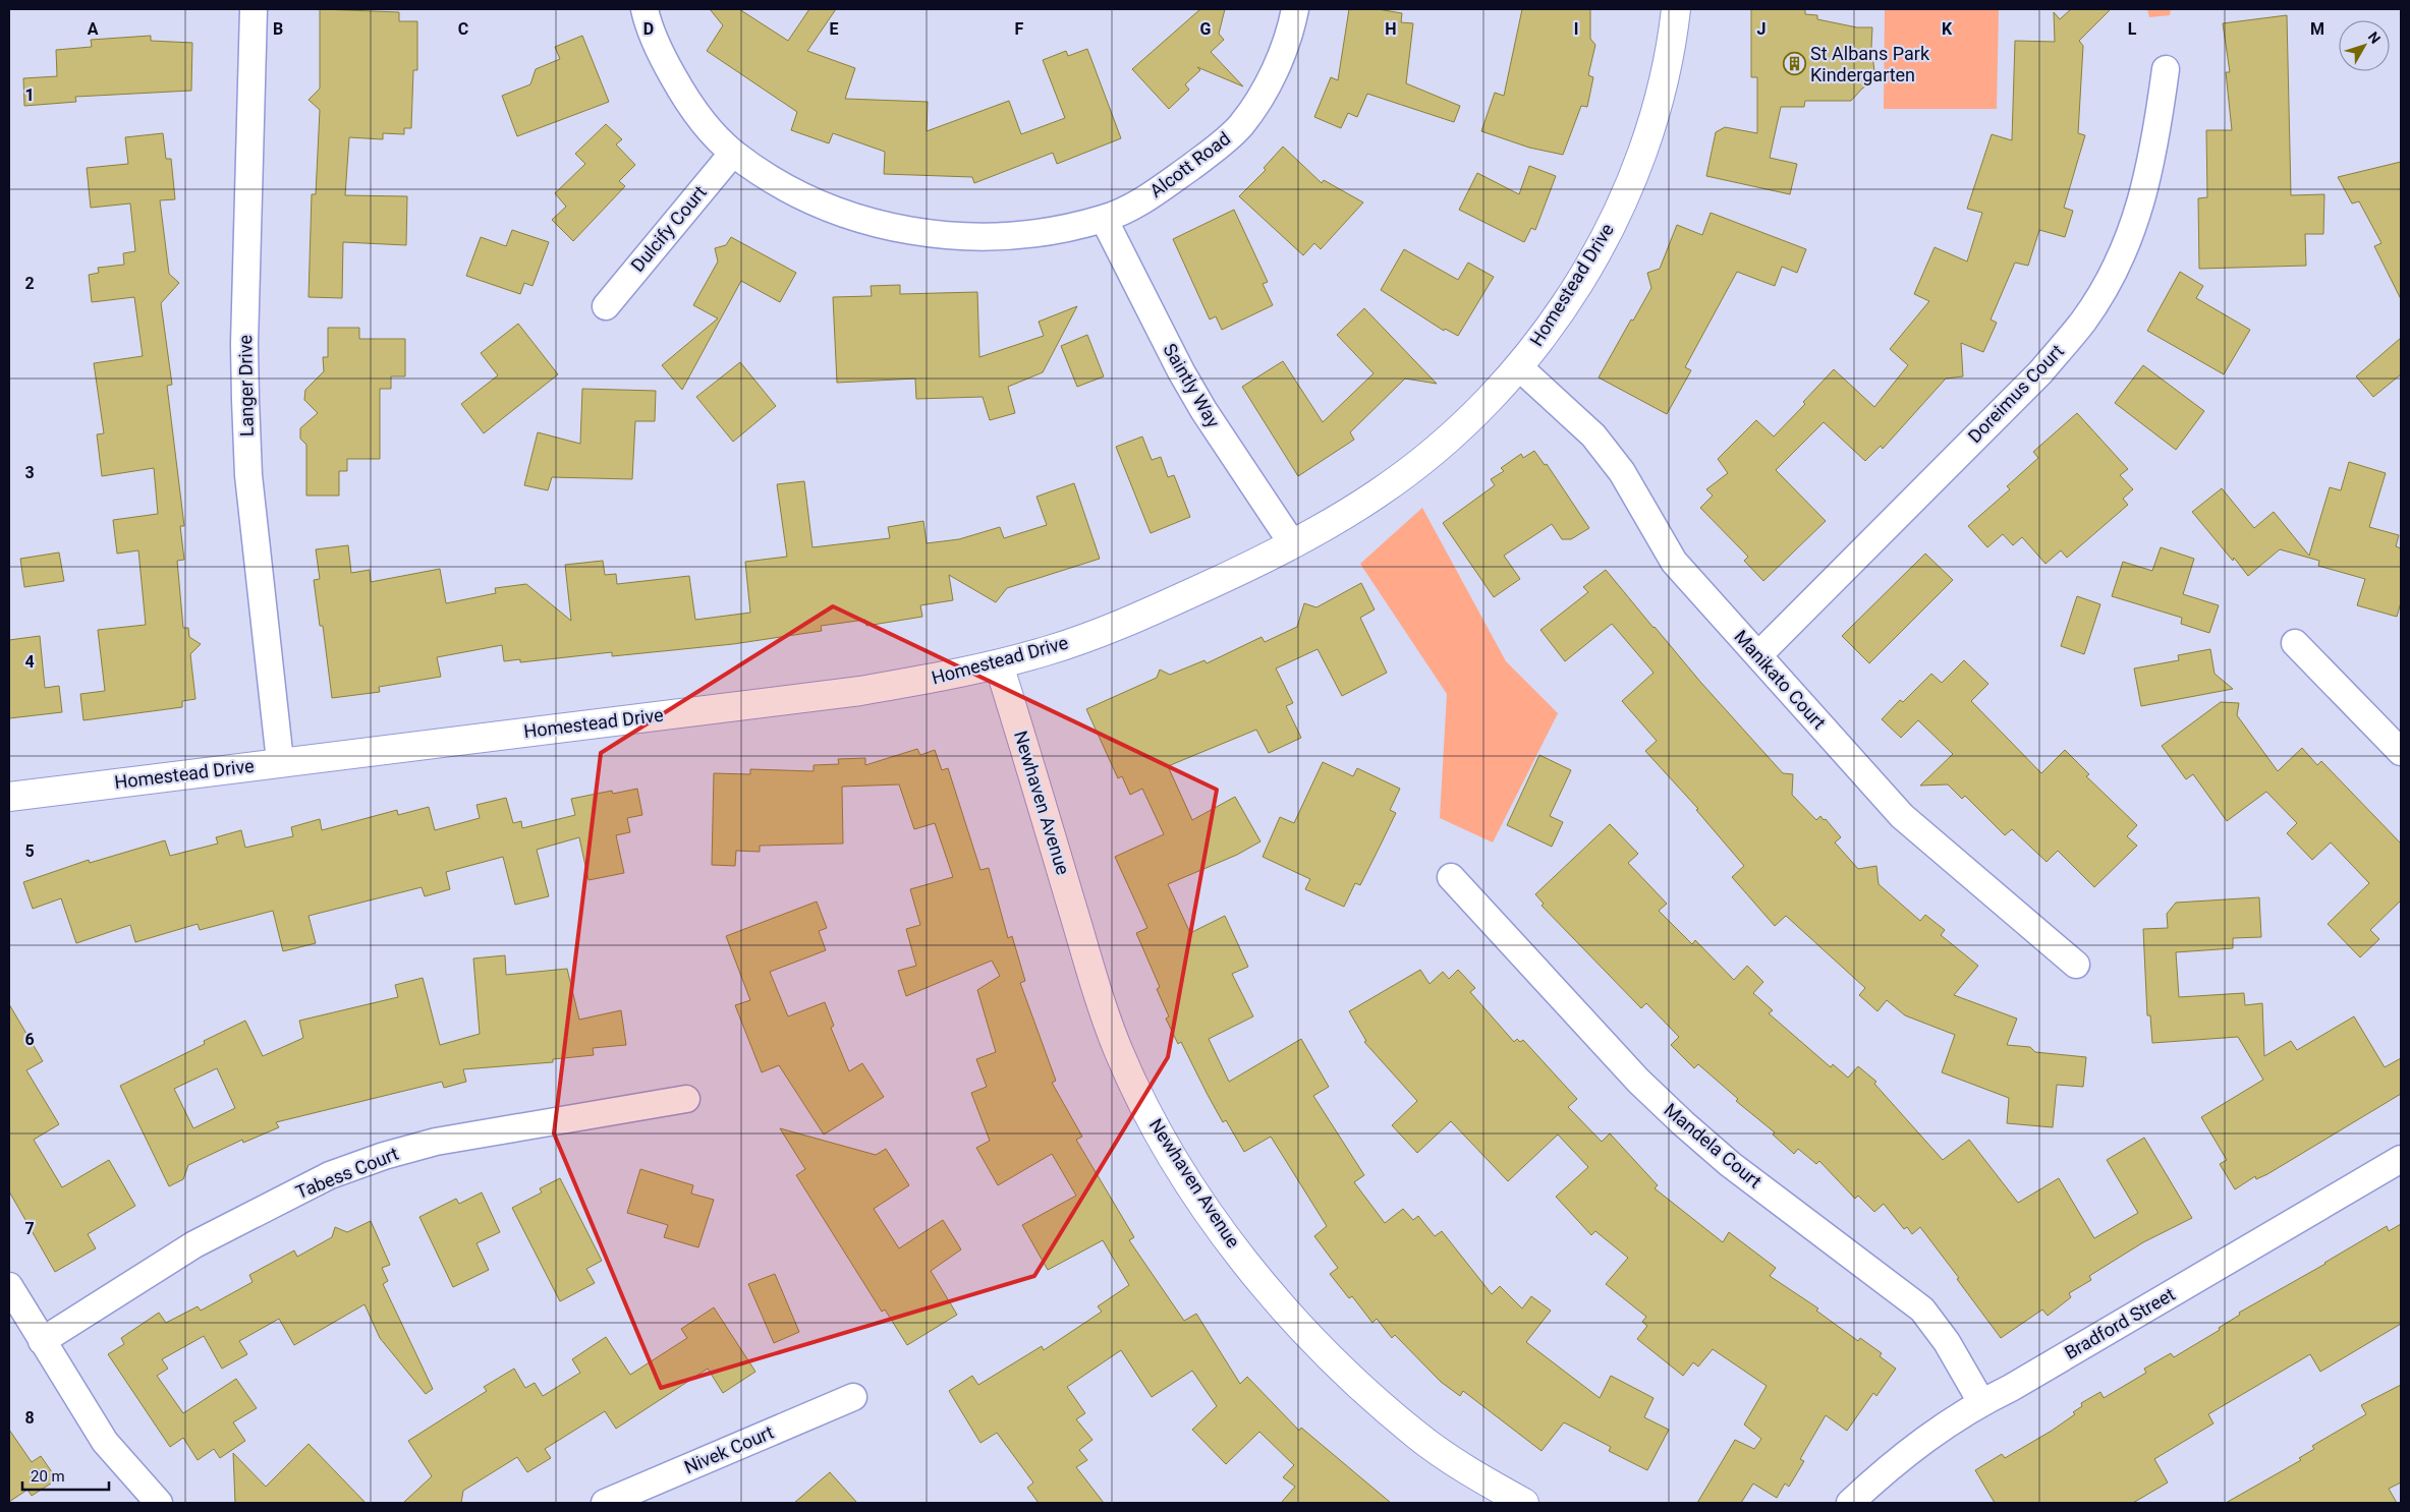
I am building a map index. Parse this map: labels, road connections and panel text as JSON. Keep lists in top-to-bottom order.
{
  "streets": {
    "street": [
      "Alcott Road",
      "Dulcify Court",
      "Homestead Drive",
      "Langer Drive",
      "Saintly Way",
      "Doreimus Court",
      "Manikato Court",
      "Newhaven Avenue",
      "Mandela Court",
      "Tabess Court",
      "Bradford Street",
      "Nivek Court"
    ]
  },
  "crossings": [
    ["Alcott Road", "Dulcify Court"],
    ["Alcott Road", "Saintly Way"],
    ["Homestead Drive", "Langer Drive"],
    ["Homestead Drive", "Saintly Way"],
    ["Homestead Drive", "Manikato Court"],
    ["Homestead Drive", "Newhaven Avenue"],
    ["Doreimus Court", "Manikato Court"],
    ["Mandela Court", "Bradford Street"]
  ],
  "places": {
    "building": ["St Albans Park Kindergarten"]
  },
  "scale_bar": "20 m",
  "north": "top right",
  "grid": {
    "columns": [
      "A",
      "B",
      "C",
      "D",
      "E",
      "F",
      "G",
      "H",
      "I",
      "J",
      "K",
      "L",
      "M"
    ],
    "rows": [
      "1",
      "2",
      "3",
      "4",
      "5",
      "6",
      "7",
      "8"
    ]
  }
}
